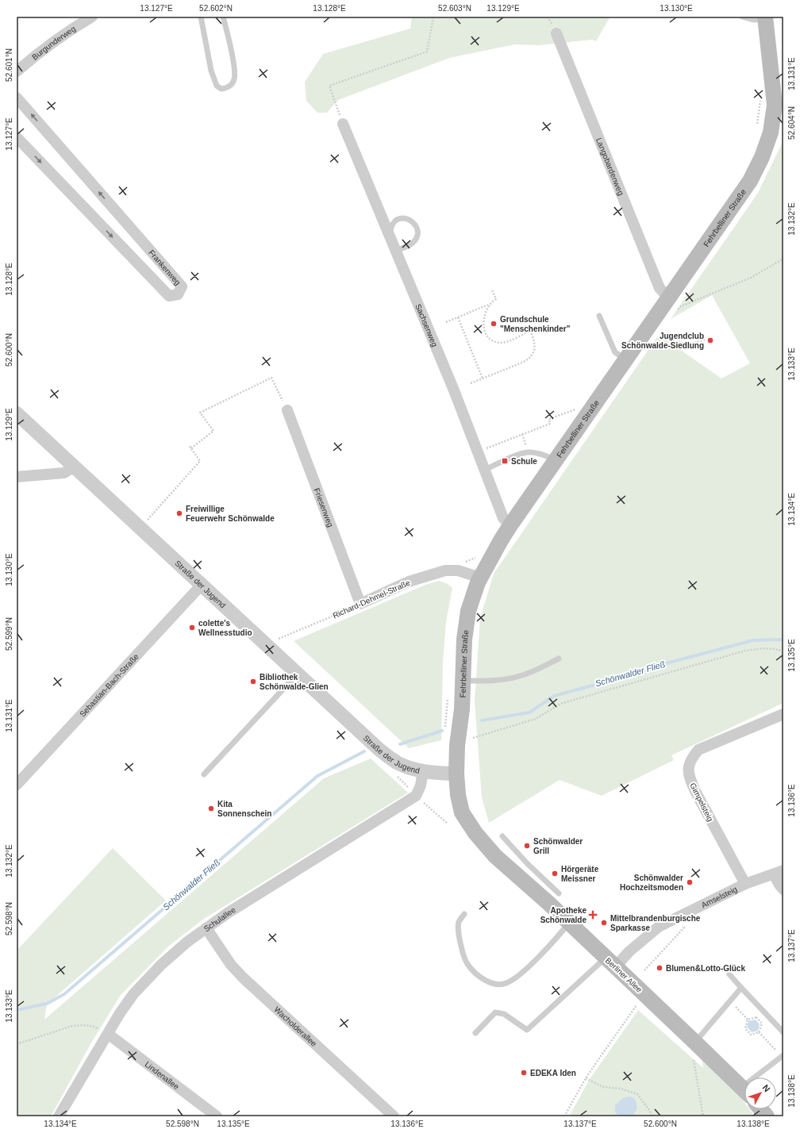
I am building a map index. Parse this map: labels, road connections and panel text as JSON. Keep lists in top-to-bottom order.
{
  "streets": {
    "main road": ["Fehrbelliner Straße", "Berliner Allee"],
    "street": [
      "Burgunderweg",
      "Langobardenweg",
      "Frankenweg",
      "Sachsenweg",
      "Friesenweg",
      "Straße der Jugend",
      "Richard-Dehmel-Straße",
      "Sebastian-Bach-Straße",
      "Gimpelsteig",
      "Amselsteig",
      "Schulallee",
      "Wacholderallee",
      "Lindenallee"
    ]
  },
  "crossings": [
    ["Langobardenweg", "Fehrbelliner Straße"],
    ["Fehrbelliner Straße", "Sachsenweg"],
    ["Fehrbelliner Straße", "Straße der Jugend"],
    ["Fehrbelliner Straße", "Richard-Dehmel-Straße"],
    ["Fehrbelliner Straße", "Berliner Allee"],
    ["Friesenweg", "Richard-Dehmel-Straße"],
    ["Straße der Jugend", "Richard-Dehmel-Straße"],
    ["Straße der Jugend", "Sebastian-Bach-Straße"],
    ["Gimpelsteig", "Amselsteig"],
    ["Amselsteig", "Berliner Allee"],
    ["Schulallee", "Wacholderallee"],
    ["Schulallee", "Lindenallee"]
  ],
  "water": ["Schönwalder Fließ"],
  "places": {
    "other": [
      "Grundschule \"Menschenkinder\"",
      "Jugendclub Schönwalde-Siedlung",
      "Freiwillige Feuerwehr Schönwalde",
      "colette's Wellnesstudio",
      "Bibliothek Schönwalde-Glien",
      "Kita Sonnenschein",
      "Schönwalder Grill",
      "Hörgeräte Meissner",
      "Schönwalder Hochzeitsmoden",
      "Mittelbrandenburgische Sparkasse",
      "Blumen&Lotto-Glück",
      "EDEKA Iden"
    ],
    "transit": ["Schule"],
    "health": ["Apotheke Schönwalde"]
  },
  "north": "top right",
  "coordinates": [
    "13.127°E",
    "52.602°N",
    "13.128°E",
    "52.603°N",
    "13.129°E",
    "13.130°E",
    "52.601°N",
    "13.131°E",
    "52.604°N",
    "13.132°E",
    "52.600°N",
    "13.133°E",
    "13.134°E",
    "52.599°N",
    "13.135°E",
    "13.136°E",
    "52.598°N",
    "13.137°E",
    "13.138°E"
  ]
}
